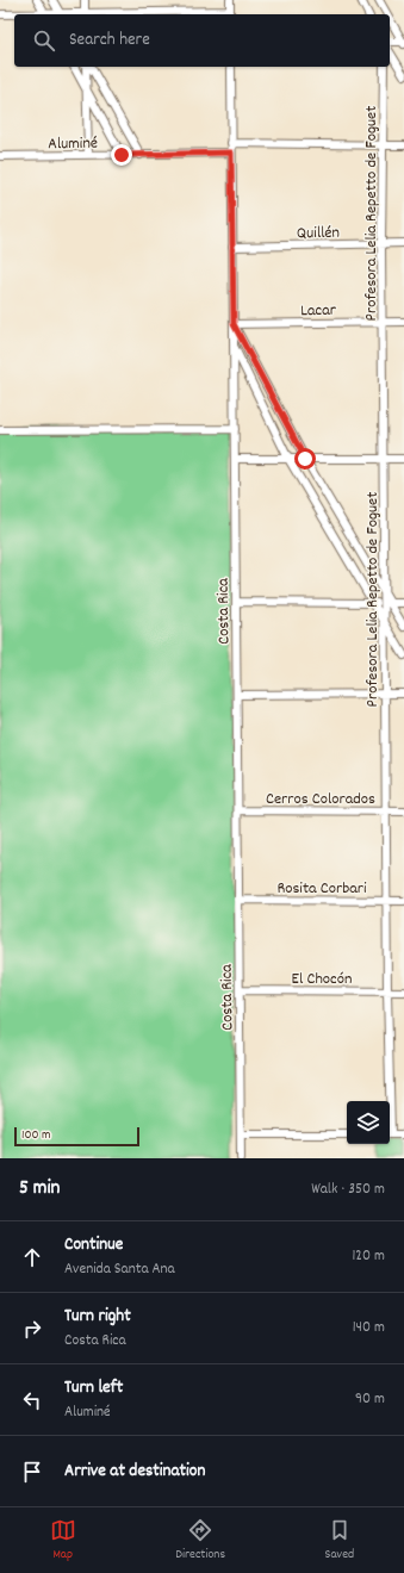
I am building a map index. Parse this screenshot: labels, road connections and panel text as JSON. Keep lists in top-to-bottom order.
{
  "streets": {
    "street": [
      "Aluminé",
      "Profesora Lelia Repetto de Foguet",
      "Quillén",
      "Lacar",
      "Costa Rica",
      "Cerros Colorados",
      "Rosita Corbari",
      "El Chocón"
    ]
  },
  "crossings": [
    ["Aluminé", "Costa Rica"],
    ["Profesora Lelia Repetto de Foguet", "Quillén"],
    ["Profesora Lelia Repetto de Foguet", "Lacar"],
    ["Profesora Lelia Repetto de Foguet", "Cerros Colorados"],
    ["Profesora Lelia Repetto de Foguet", "Rosita Corbari"],
    ["Profesora Lelia Repetto de Foguet", "El Chocón"],
    ["Quillén", "Costa Rica"],
    ["Lacar", "Costa Rica"],
    ["Costa Rica", "Cerros Colorados"],
    ["Costa Rica", "Rosita Corbari"],
    ["Costa Rica", "El Chocón"]
  ],
  "scale_bar": "100 m",
  "page": {
    "search": "Search here",
    "scale": "100 m",
    "heading": ["5 min", "Walk · 350 m"],
    "list": [
      ["Continue", "Avenida Santa Ana", "120 m"],
      ["Turn right", "Costa Rica", "140 m"],
      ["Turn left", "Aluminé", "90 m"],
      "Arrive at destination"
    ],
    "nav": ["Map", "Directions", "Saved"]
  }
}
